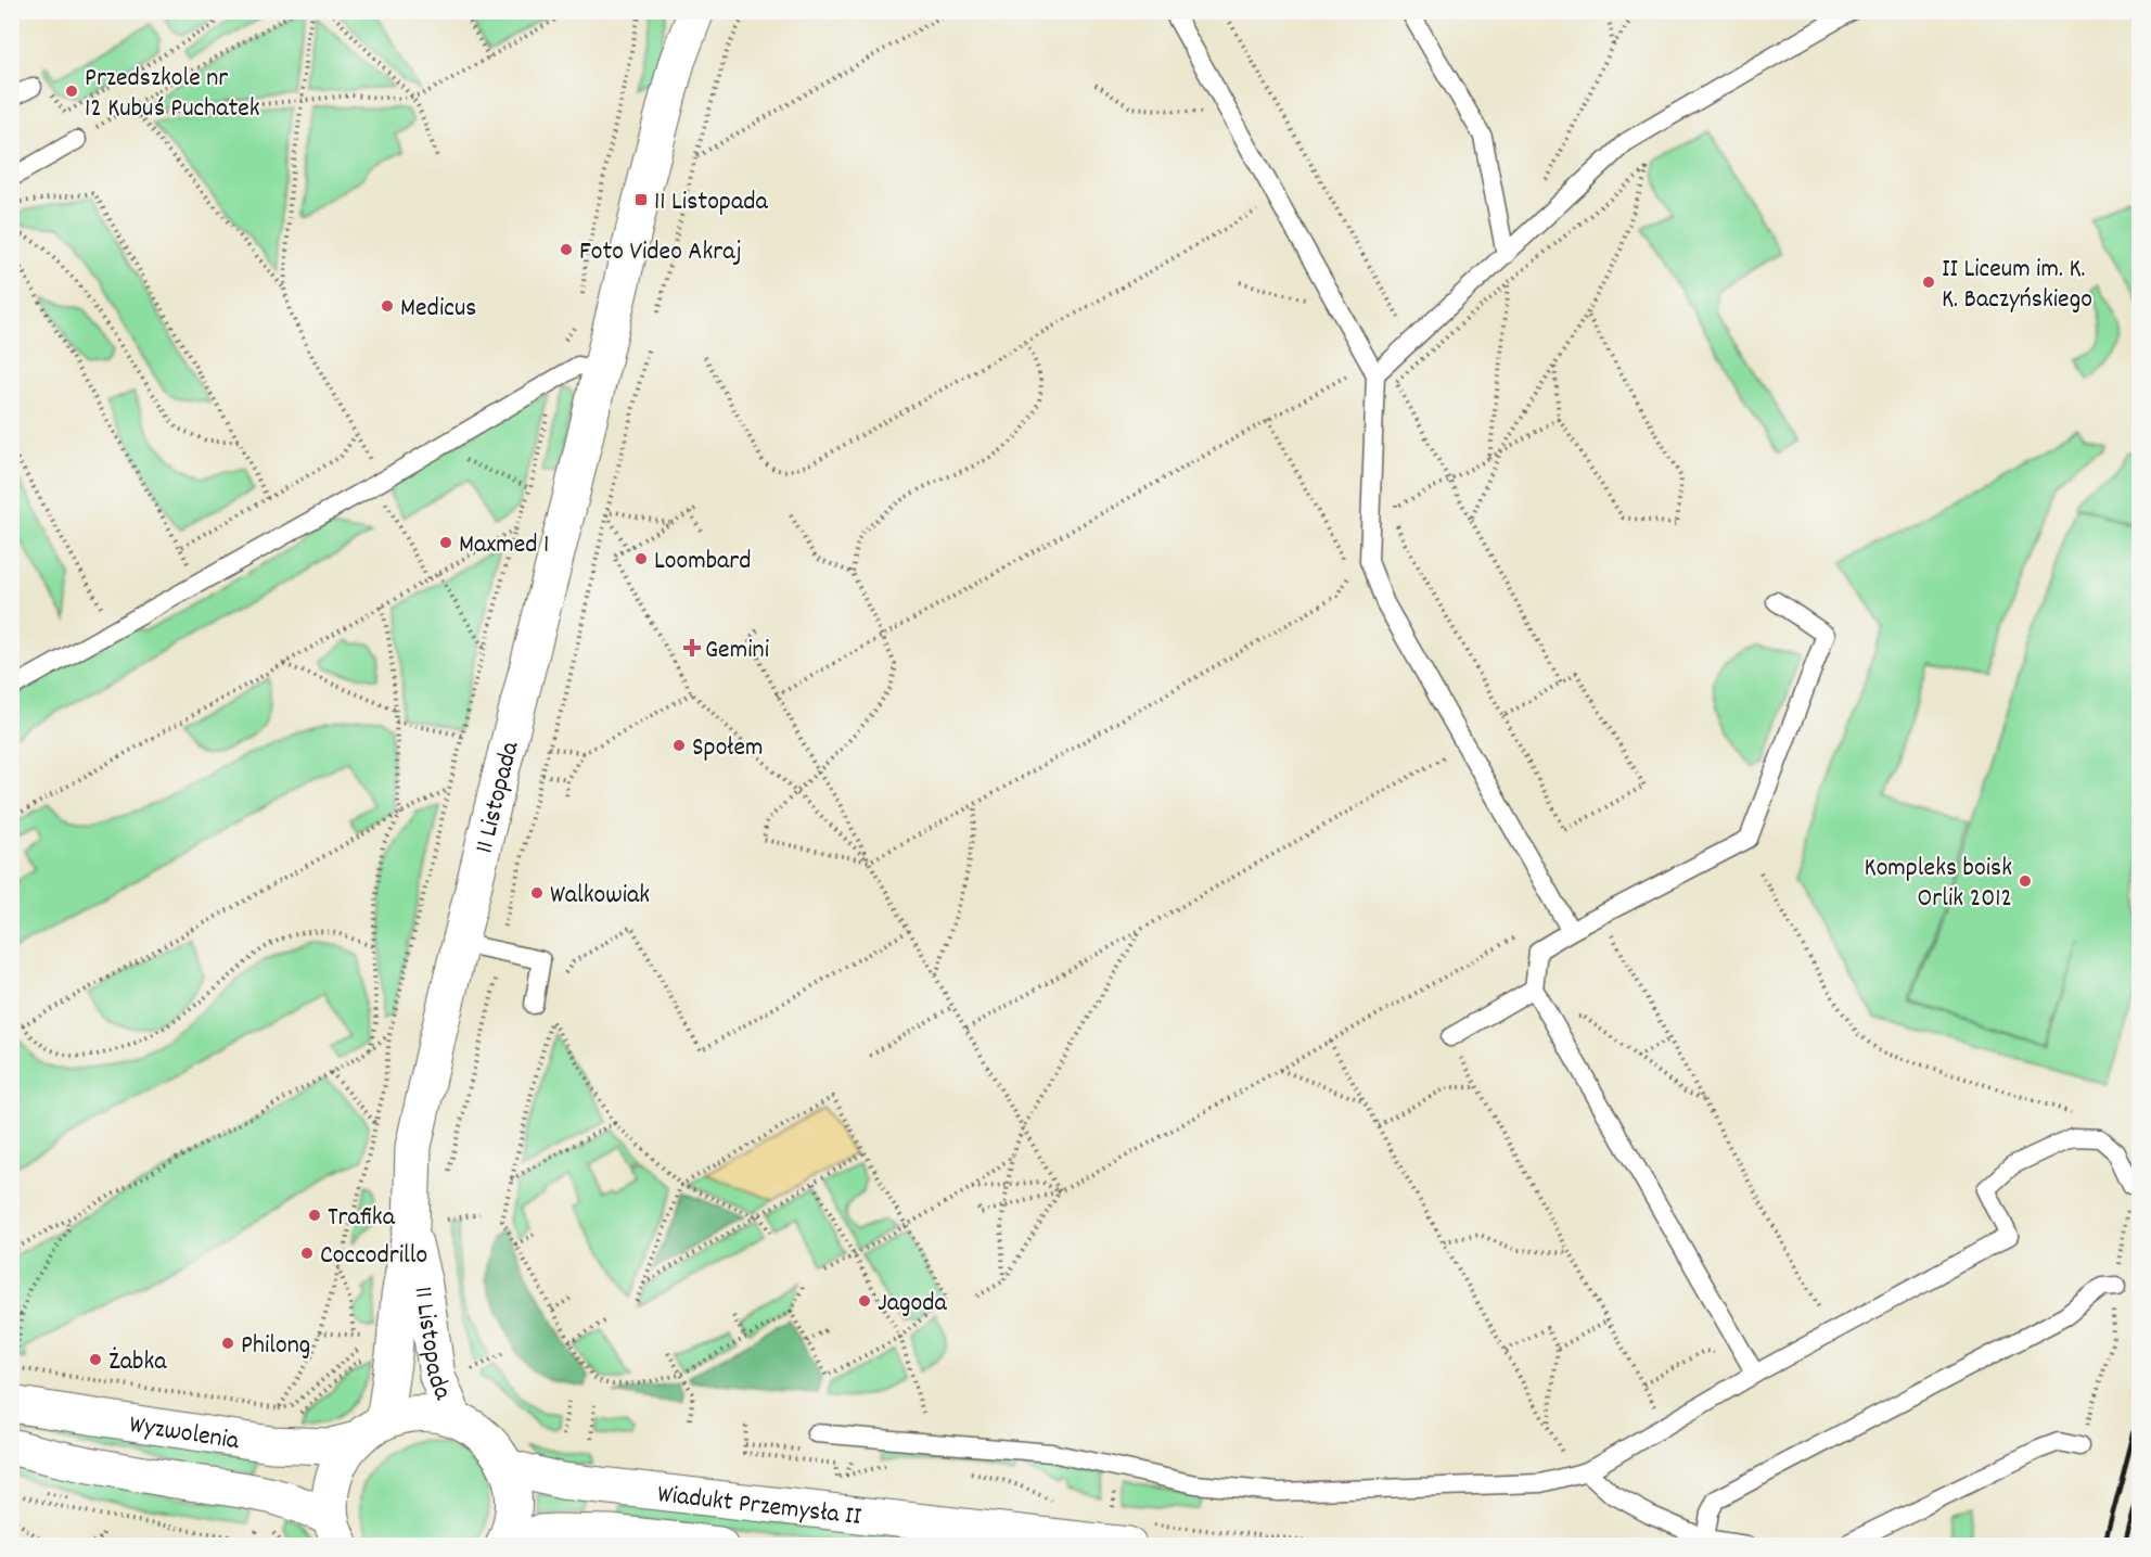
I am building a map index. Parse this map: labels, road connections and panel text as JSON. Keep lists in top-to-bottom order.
{
  "streets": {
    "main road": ["11 Listopada", "Wyzwolenia", "Wiadukt Przemysła II"]
  },
  "crossings": [
    ["11 Listopada", "Wyzwolenia"]
  ],
  "places": {
    "other": [
      "Przedszkole nr 12 Kubuś Puchatek",
      "Foto Video Akraj",
      "II Liceum im. K. K. Baczyńskiego",
      "Medicus",
      "Maxmed 1",
      "Loombard",
      "Społem",
      "Kompleks boisk Orlik 2012",
      "Walkowiak",
      "Trafika",
      "Coccodrillo",
      "Jagoda",
      "Philong",
      "Żabka"
    ],
    "transit": ["11 Listopada"],
    "health": ["Gemini"]
  }
}
